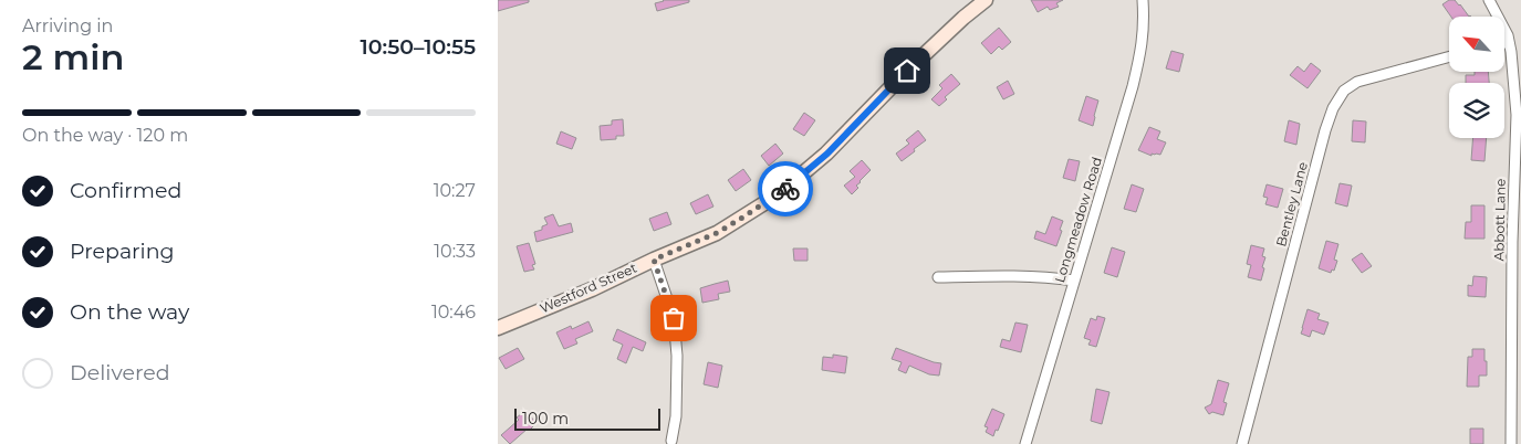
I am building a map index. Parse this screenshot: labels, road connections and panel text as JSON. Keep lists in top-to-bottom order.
{
  "streets": {
    "main road": ["Westford Street"],
    "street": ["Bentley Lane", "Longmeadow Road", "Abbott Lane"]
  },
  "scale_bar": "100 m",
  "north": "top left",
  "page": {
    "heading": ["2 min", "Arriving in", "10:50–10:55"],
    "bar": "On the way · 120 m",
    "list": [
      ["Confirmed", "10:27"],
      ["Preparing", "10:33"],
      ["On the way", "10:46"],
      "Delivered"
    ],
    "scale": "100 m"
  }
}
